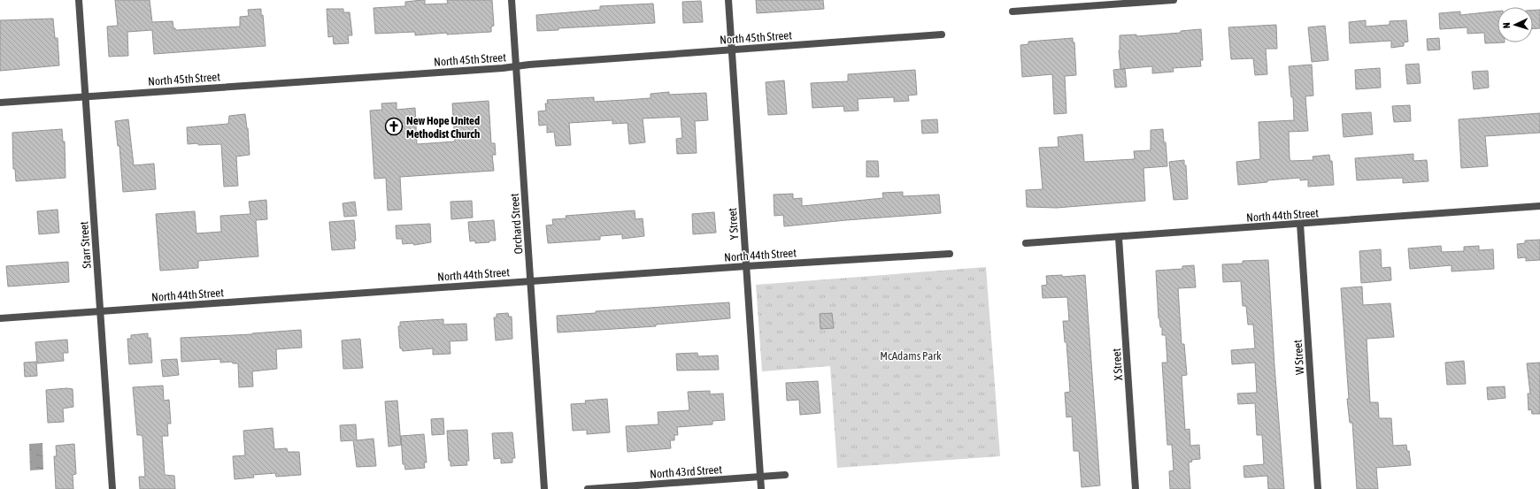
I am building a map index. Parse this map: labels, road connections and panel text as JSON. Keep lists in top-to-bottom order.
{
  "streets": {
    "street": [
      "North 45th Street",
      "North 44th Street",
      "Orchard Street",
      "Y Street",
      "Starr Street",
      "W Street",
      "X Street",
      "North 43rd Street"
    ]
  },
  "crossings": [
    ["North 45th Street", "Orchard Street"],
    ["North 45th Street", "Y Street"],
    ["North 45th Street", "Starr Street"],
    ["North 44th Street", "Orchard Street"],
    ["North 44th Street", "Y Street"],
    ["North 44th Street", "Starr Street"],
    ["North 44th Street", "W Street"],
    ["North 44th Street", "X Street"],
    ["Y Street", "North 43rd Street"]
  ],
  "parks": ["McAdams Park"],
  "places": {
    "church": ["New Hope United Methodist Church"]
  },
  "north": "left"
}
